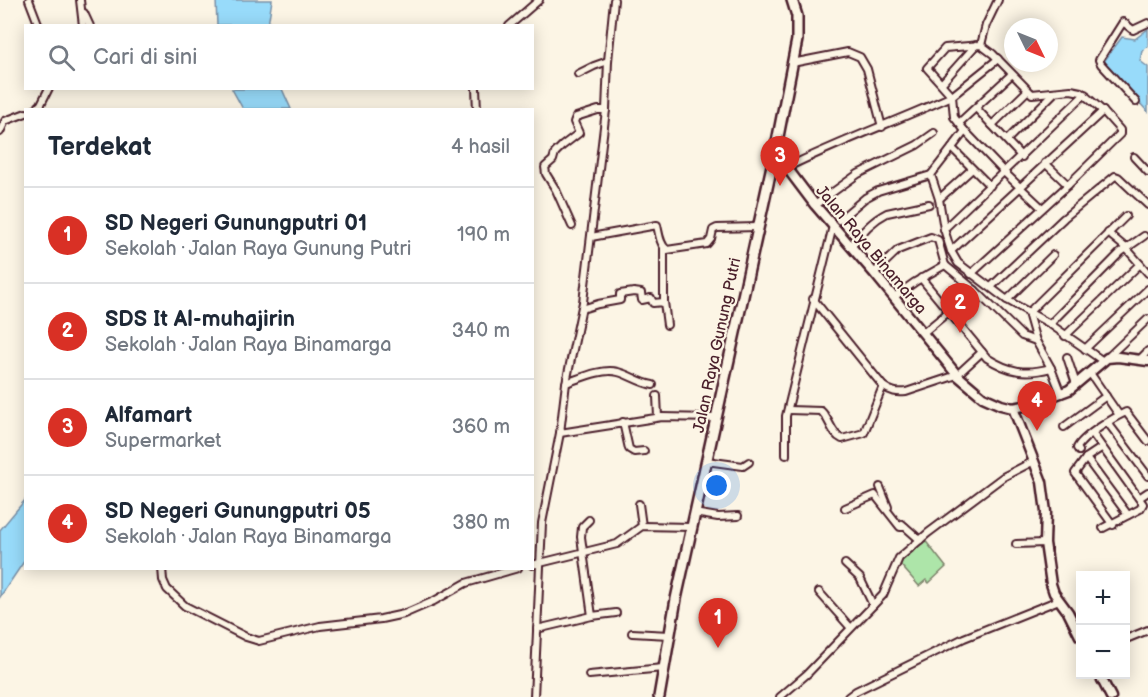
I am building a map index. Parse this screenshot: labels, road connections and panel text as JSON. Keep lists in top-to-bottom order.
{
  "streets": {
    "main road": ["Jalan Raya Gunung Putri"],
    "street": ["Jalan Raya Binamarga"]
  },
  "crossings": [
    ["Jalan Raya Binamarga", "Jalan Raya Gunung Putri"]
  ],
  "north": "bottom right",
  "page": {
    "search": "Cari di sini",
    "heading": ["Terdekat", "4 hasil"],
    "pins": [
      "3",
      "2",
      "4",
      "1"
    ],
    "list": [
      {
        "mark": "1",
        "name": "SD Negeri Gunungputri 01",
        "note": "Sekolah · Jalan Raya Gunung Putri",
        "value": "190 m"
      },
      {
        "mark": "2",
        "name": "SDS It Al-muhajirin",
        "note": "Sekolah · Jalan Raya Binamarga",
        "value": "340 m"
      },
      {
        "mark": "3",
        "name": "Alfamart",
        "note": "Supermarket",
        "value": "360 m"
      },
      {
        "mark": "4",
        "name": "SD Negeri Gunungputri 05",
        "note": "Sekolah · Jalan Raya Binamarga",
        "value": "380 m"
      }
    ],
    "map_buttons": ["+", "−"]
  }
}
